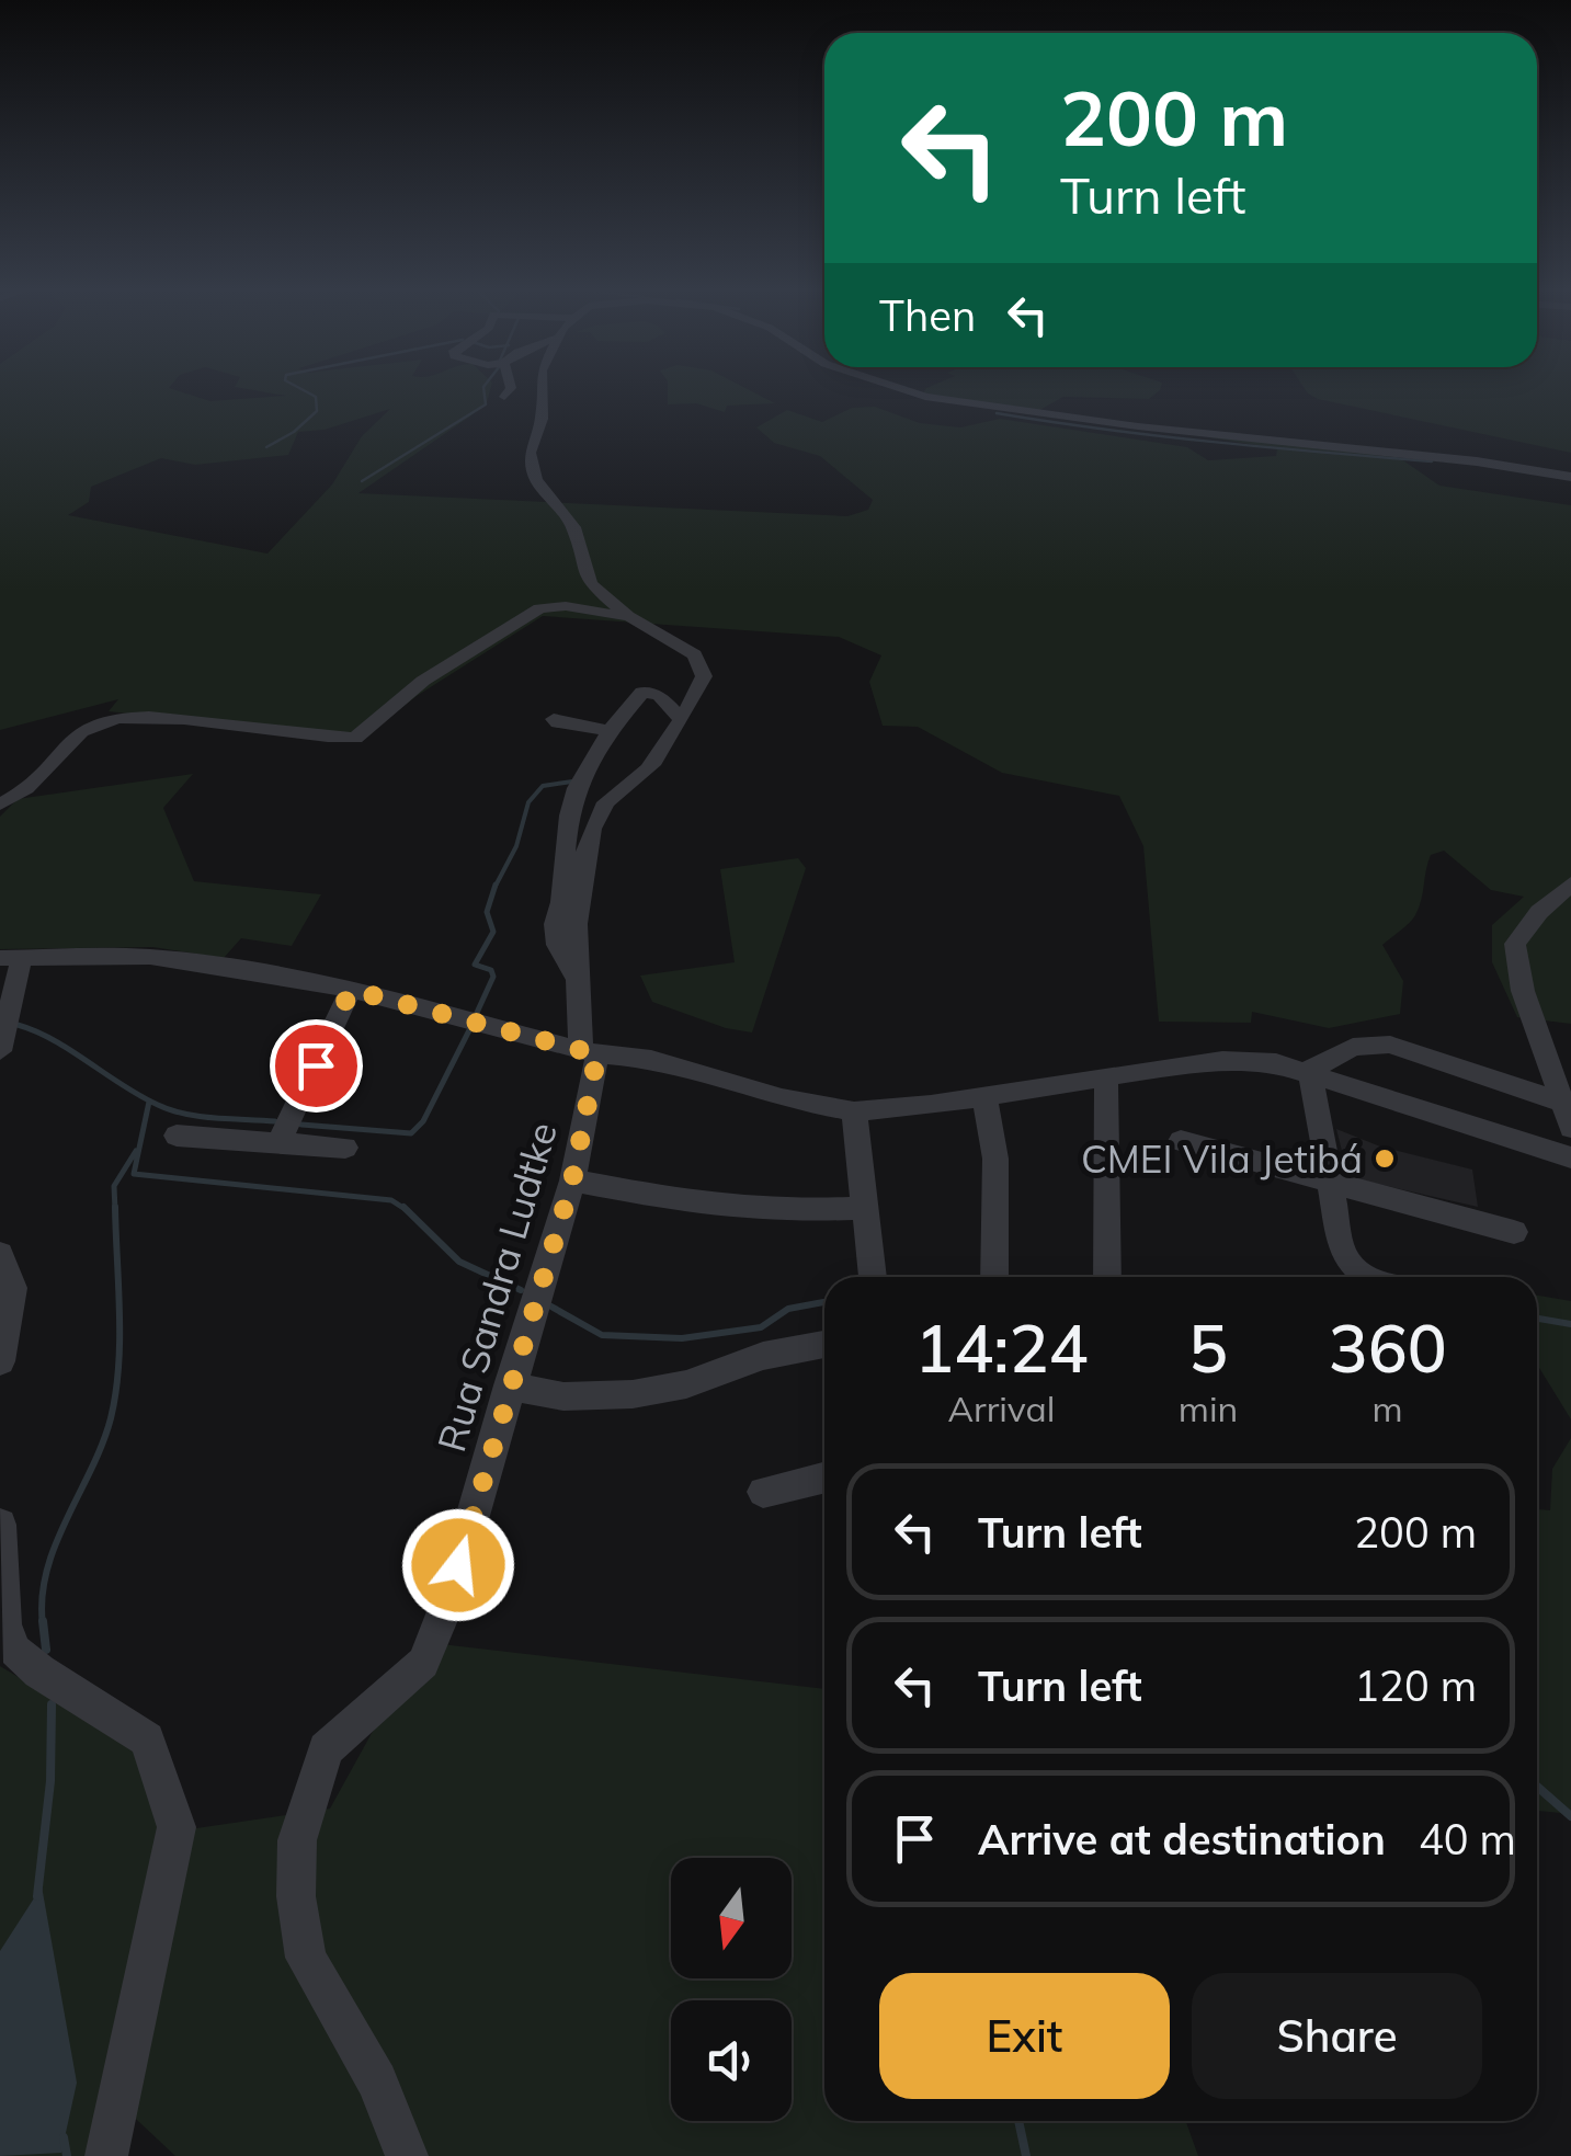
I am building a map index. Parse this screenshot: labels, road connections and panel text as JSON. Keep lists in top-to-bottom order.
{
  "streets": {
    "street": ["Rua Sandra Ludtke"]
  },
  "places": ["CMEI Vila Jetibá"],
  "north": "bottom",
  "page": {
    "turn": ["200 m", "Turn left"],
    "then": "Then",
    "eta": [
      "14:24",
      "Arrival",
      "5",
      "min",
      "360",
      "m"
    ],
    "list": [
      {
        "name": "Turn left",
        "value": "200 m"
      },
      {
        "name": "Turn left",
        "value": "120 m"
      },
      {
        "name": "Arrive at destination",
        "value": "40 m"
      }
    ],
    "buttons": ["Exit", "Share"]
  }
}
